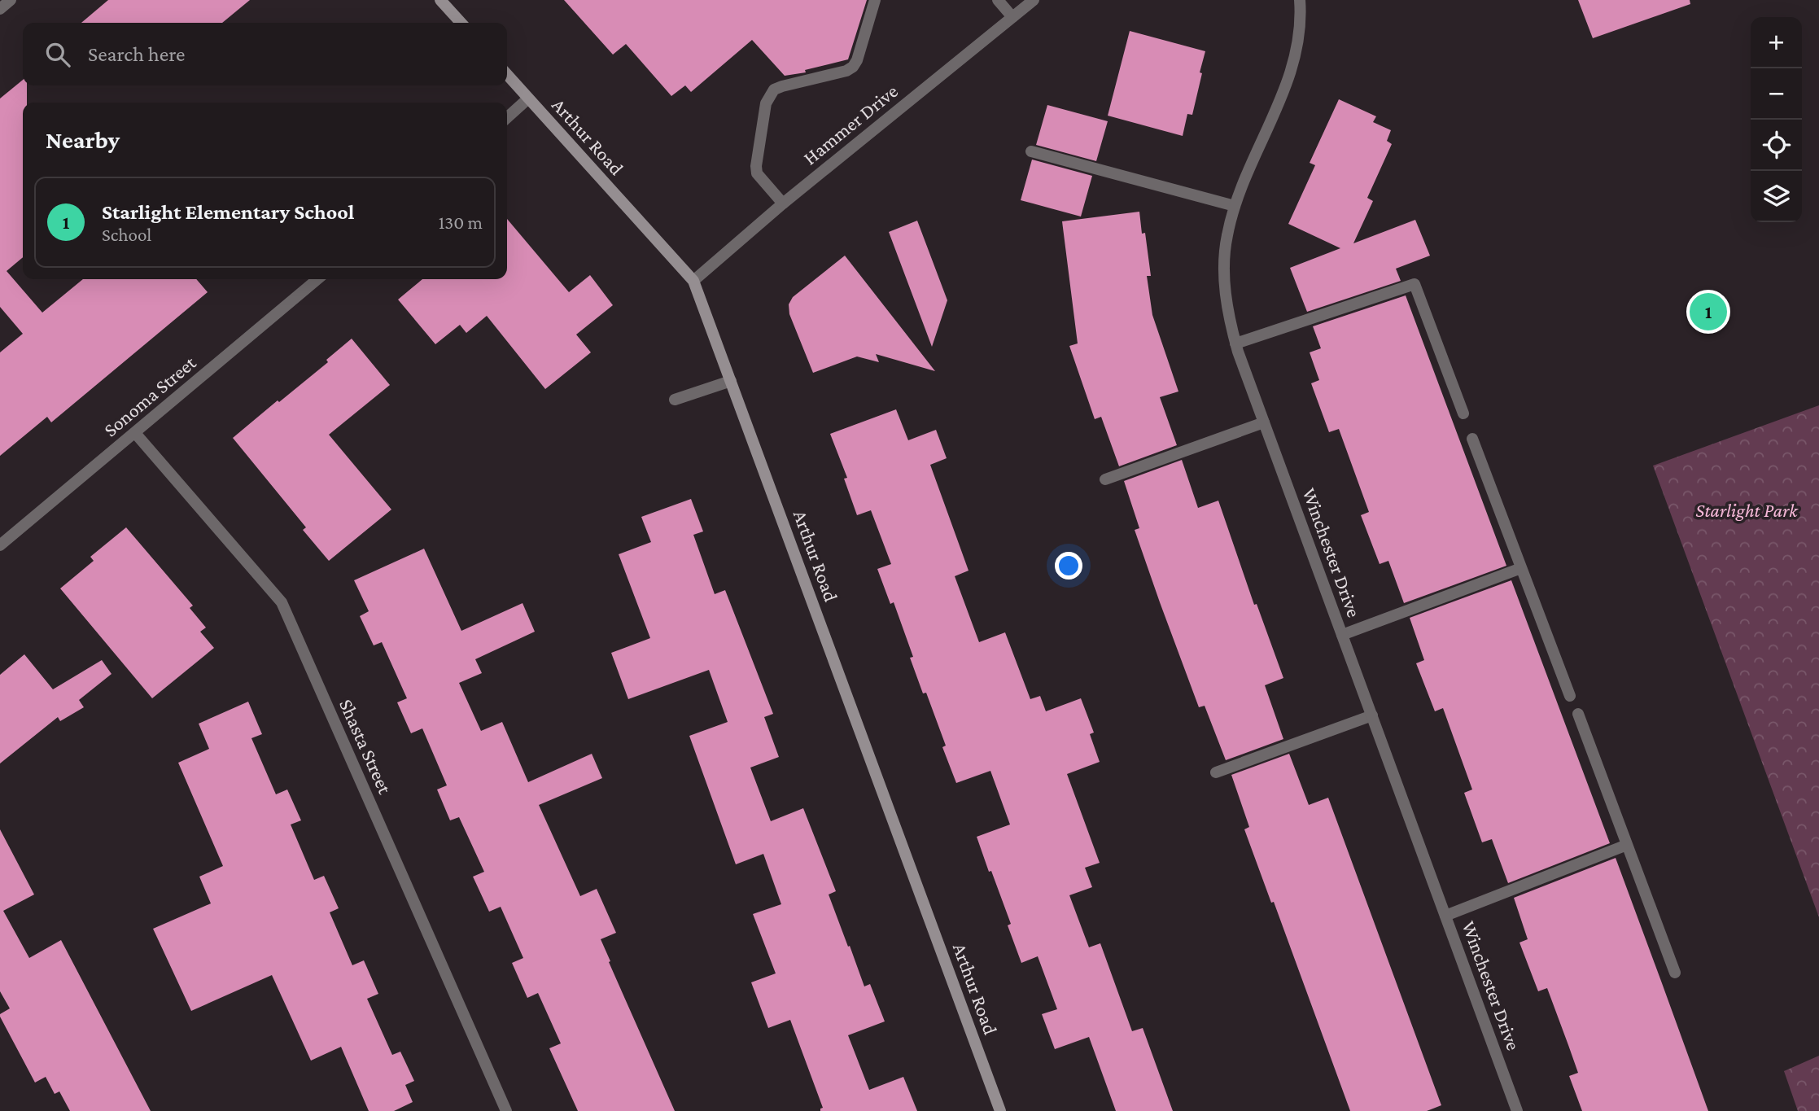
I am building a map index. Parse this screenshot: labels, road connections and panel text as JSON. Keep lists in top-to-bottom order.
{
  "streets": {
    "street": [
      "Hammer Drive",
      "Arthur Road",
      "Sonoma Street",
      "Winchester Drive",
      "Shasta Street"
    ]
  },
  "crossings": [
    ["Hammer Drive", "Arthur Road"],
    ["Sonoma Street", "Shasta Street"]
  ],
  "parks": ["Starlight Park"],
  "page": {
    "map_buttons": ["+", "−"],
    "search": "Search here",
    "heading": "Nearby",
    "list": [
      {
        "mark": "1",
        "name": "Starlight Elementary School",
        "note": "School",
        "value": "130 m"
      }
    ],
    "pins": "1"
  }
}
